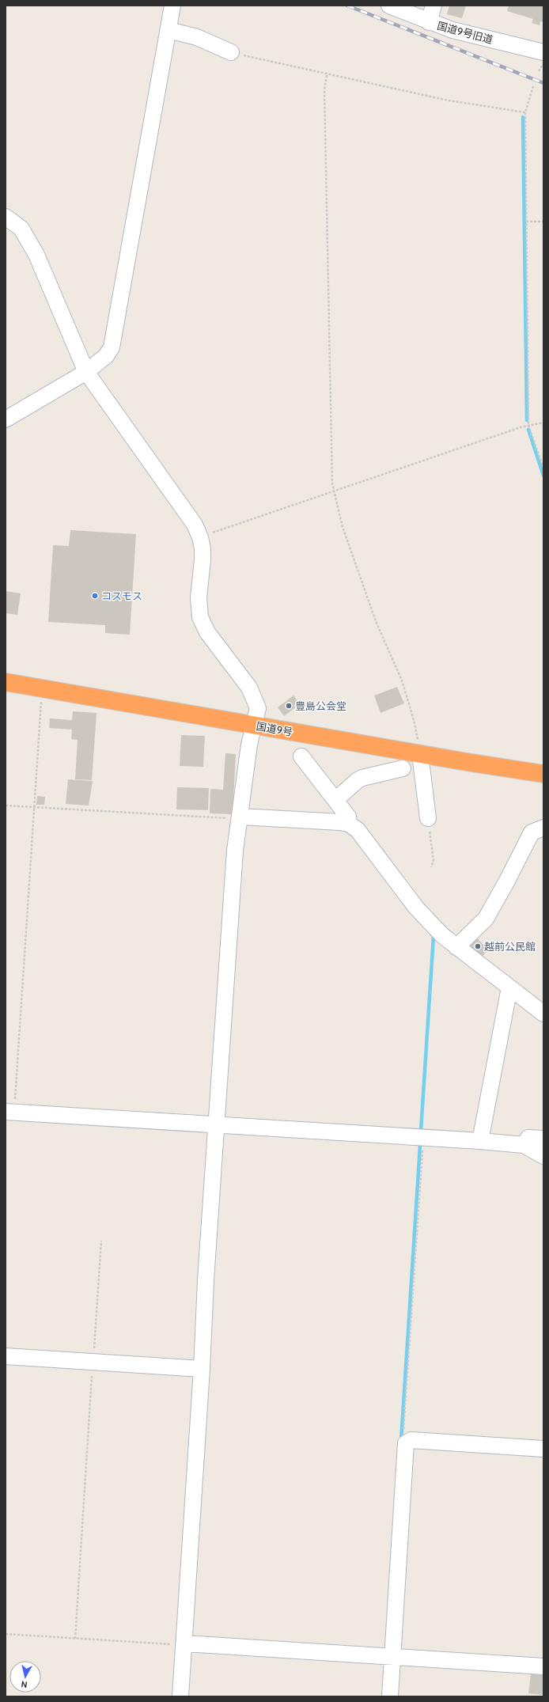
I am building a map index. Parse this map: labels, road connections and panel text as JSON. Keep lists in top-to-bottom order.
{
  "streets": {
    "highway": ["国道9号"],
    "street": ["国道9号旧道"]
  },
  "places": ["コスモス", "豊島公会堂", "越前公民館"],
  "north": "bottom"
}
